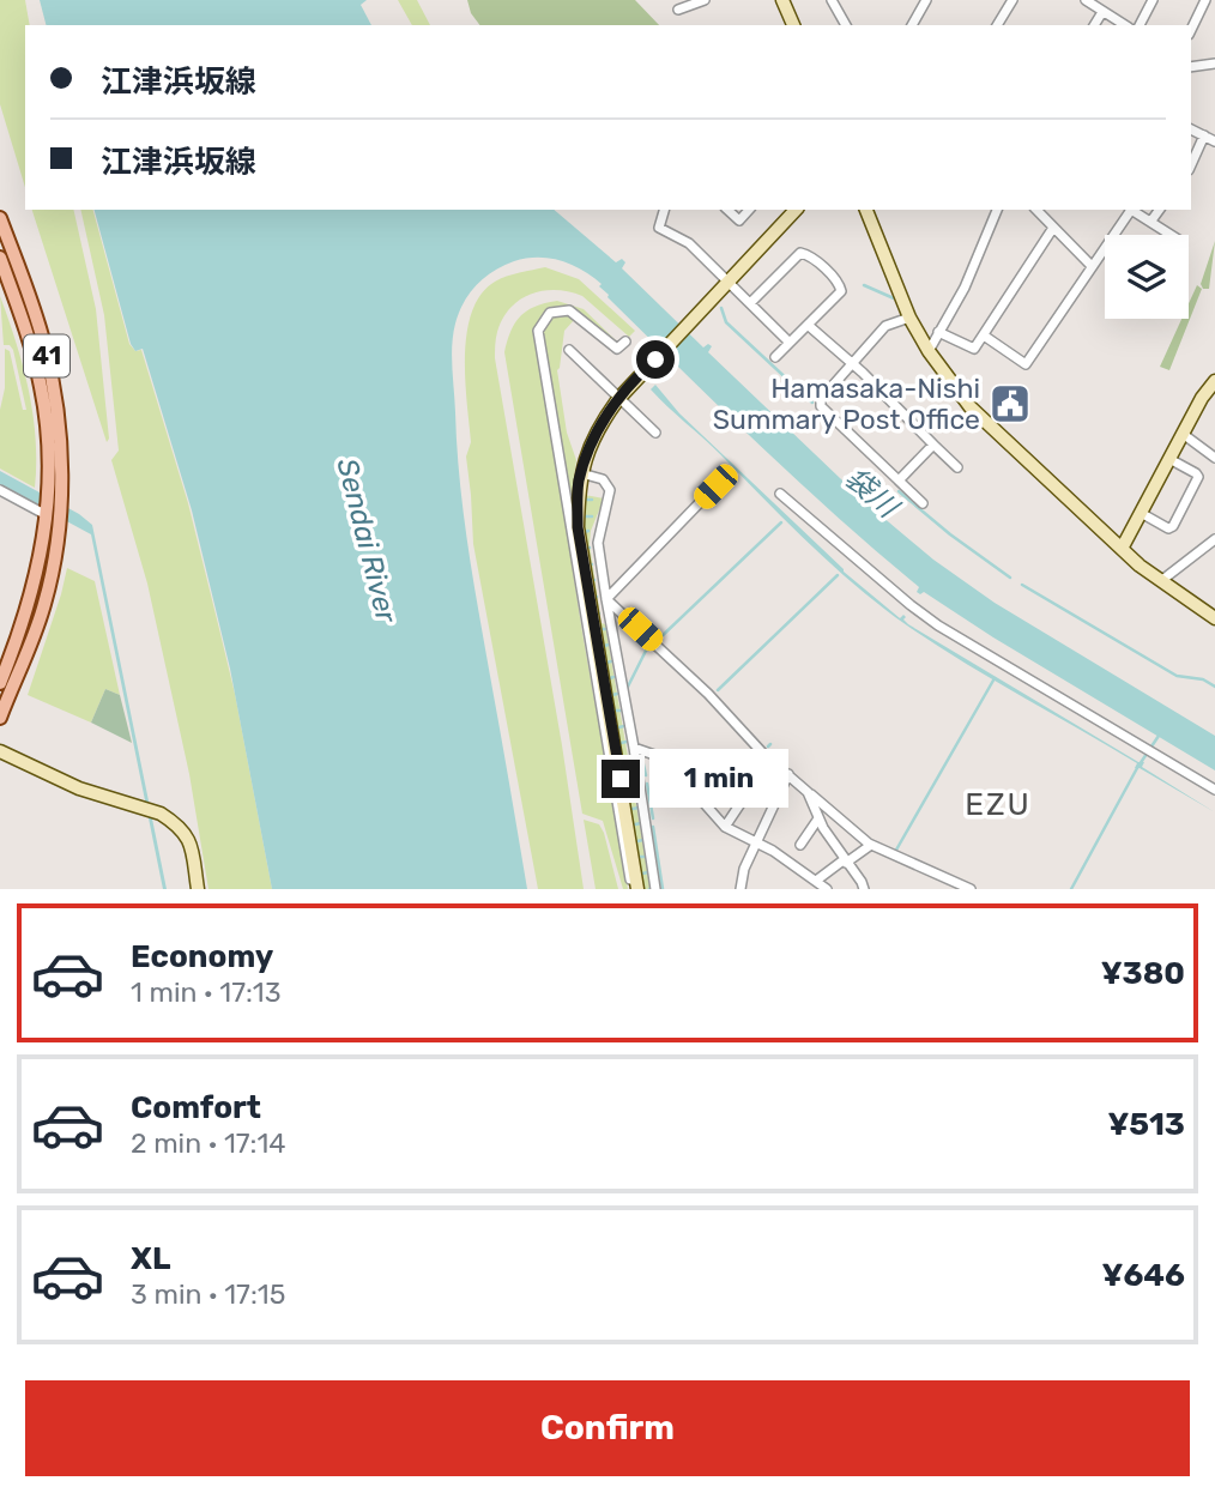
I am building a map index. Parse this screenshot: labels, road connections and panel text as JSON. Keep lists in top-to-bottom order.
{
  "streets": {
    "main road": ["41"]
  },
  "districts": ["EZU"],
  "water": ["袋川", "Sendai River"],
  "places": {
    "public building": ["Hamasaka-Nishi Summary Post Office"]
  },
  "page": {
    "banner": ["江津浜坂線", "江津浜坂線"],
    "bubble": "1 min",
    "list": [
      {
        "name": "Economy",
        "note": "1 min · 17:13",
        "value": "¥380"
      },
      {
        "name": "Comfort",
        "note": "2 min · 17:14",
        "value": "¥513"
      },
      {
        "name": "XL",
        "note": "3 min · 17:15",
        "value": "¥646"
      }
    ],
    "buttons": "Confirm"
  }
}
